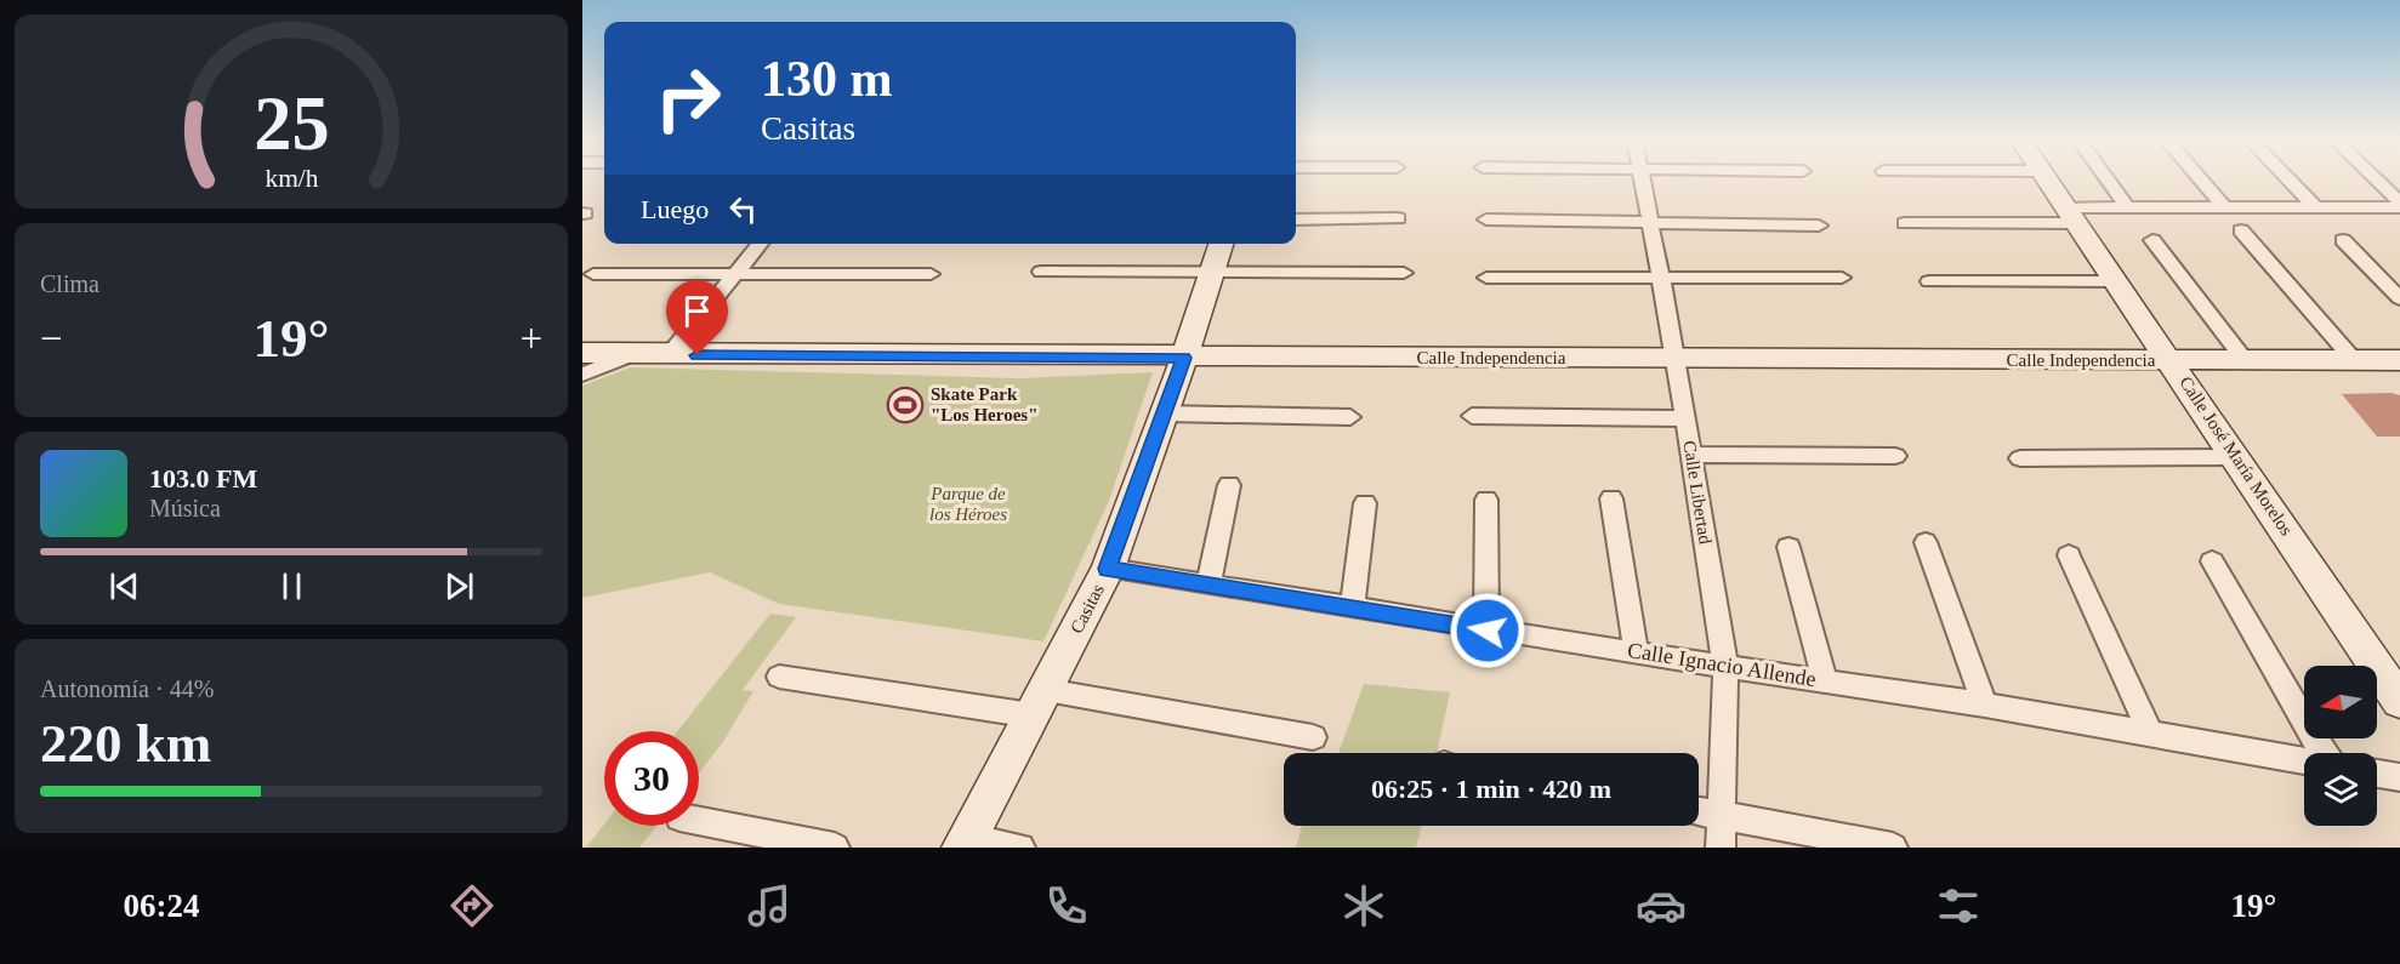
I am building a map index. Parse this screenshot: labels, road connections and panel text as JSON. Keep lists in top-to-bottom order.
{
  "streets": {
    "street": [
      "Calle Independencia",
      "Calle José María Morelos",
      "Calle Libertad",
      "Casitas",
      "Calle Ignacio Allende"
    ]
  },
  "crossings": [
    ["Calle Independencia", "Calle José María Morelos"],
    ["Calle Independencia", "Calle Libertad"],
    ["Calle Independencia", "Casitas"],
    ["Calle Libertad", "Calle Ignacio Allende"],
    ["Casitas", "Calle Ignacio Allende"]
  ],
  "parks": ["Parque de los Héroes"],
  "places": {
    "sports": ["Skate Park \"Los Heroes\""]
  },
  "north": "left",
  "page": {
    "turn": ["130 m", "Casitas"],
    "then": "Luego",
    "tile": [
      "Clima",
      ["Autonomía · 44%", "220 km"]
    ],
    "heat": ["−", "19°", "+"],
    "song": ["103.0 FM", "Música"],
    "limit": "30",
    "trip": "06:25 · 1 min · 420 m",
    "tabs": ["06:24", "19°"],
    "gauge": ["25", "km/h"]
  }
}
